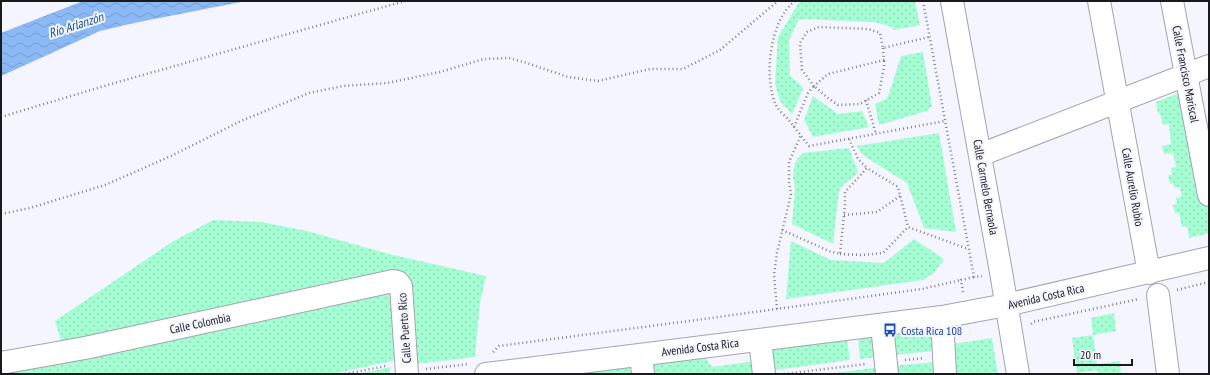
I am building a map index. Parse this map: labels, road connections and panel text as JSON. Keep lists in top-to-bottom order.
{
  "streets": {
    "street": [
      "Calle Francisco Mariscal",
      "Calle Carmelo Bernaola",
      "Calle Aurelio Rubio",
      "Avenida Costa Rica",
      "Calle Colombia",
      "Calle Puerto Rico"
    ]
  },
  "crossings": [
    ["Calle Carmelo Bernaola", "Avenida Costa Rica"],
    ["Calle Aurelio Rubio", "Avenida Costa Rica"],
    ["Calle Colombia", "Calle Puerto Rico"]
  ],
  "water": ["Río Arlanzón"],
  "places": {
    "bus stop": ["Costa Rica 108"]
  },
  "scale_bar": "20 m"
}
